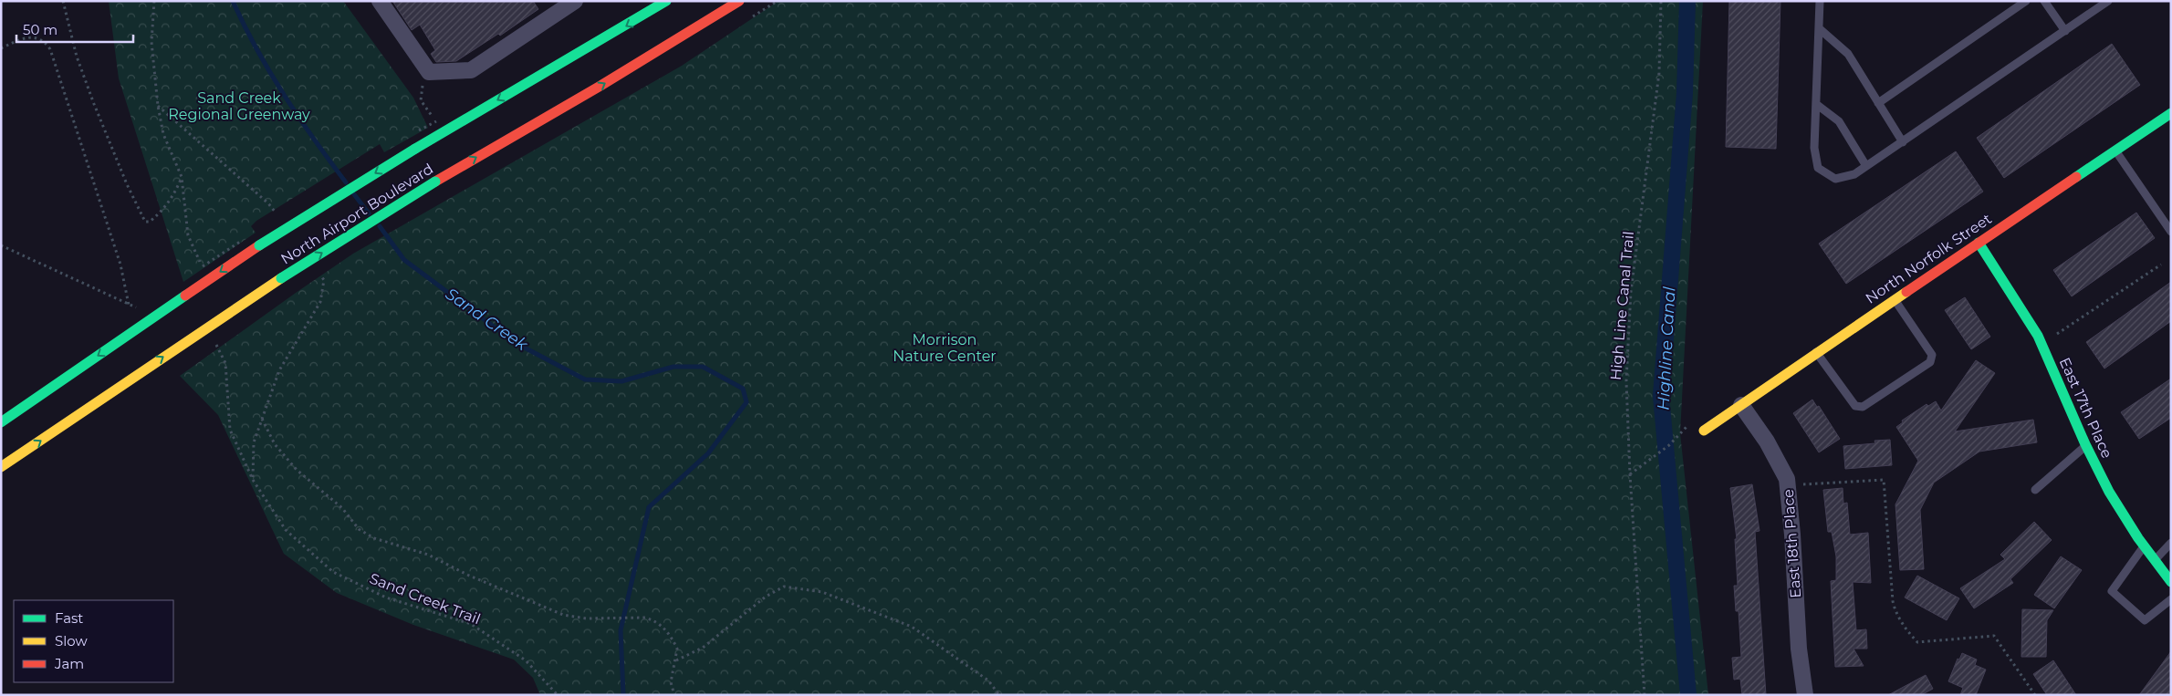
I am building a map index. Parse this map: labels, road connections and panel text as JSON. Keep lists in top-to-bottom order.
{
  "streets": {
    "main road": ["North Airport Boulevard", "North Norfolk Street", "East 17th Place"],
    "street": ["East 18th Place"],
    "path": ["High Line Canal Trail", "Sand Creek Trail"]
  },
  "crossings": [
    ["North Norfolk Street", "East 17th Place"],
    ["North Norfolk Street", "East 18th Place"]
  ],
  "water": ["Sand Creek", "Highline Canal"],
  "parks": ["Sand Creek Regional Greenway", "Morrison Nature Center"],
  "legend": ["Fast", "Slow", "Jam"],
  "scale_bar": "50 m"
}
